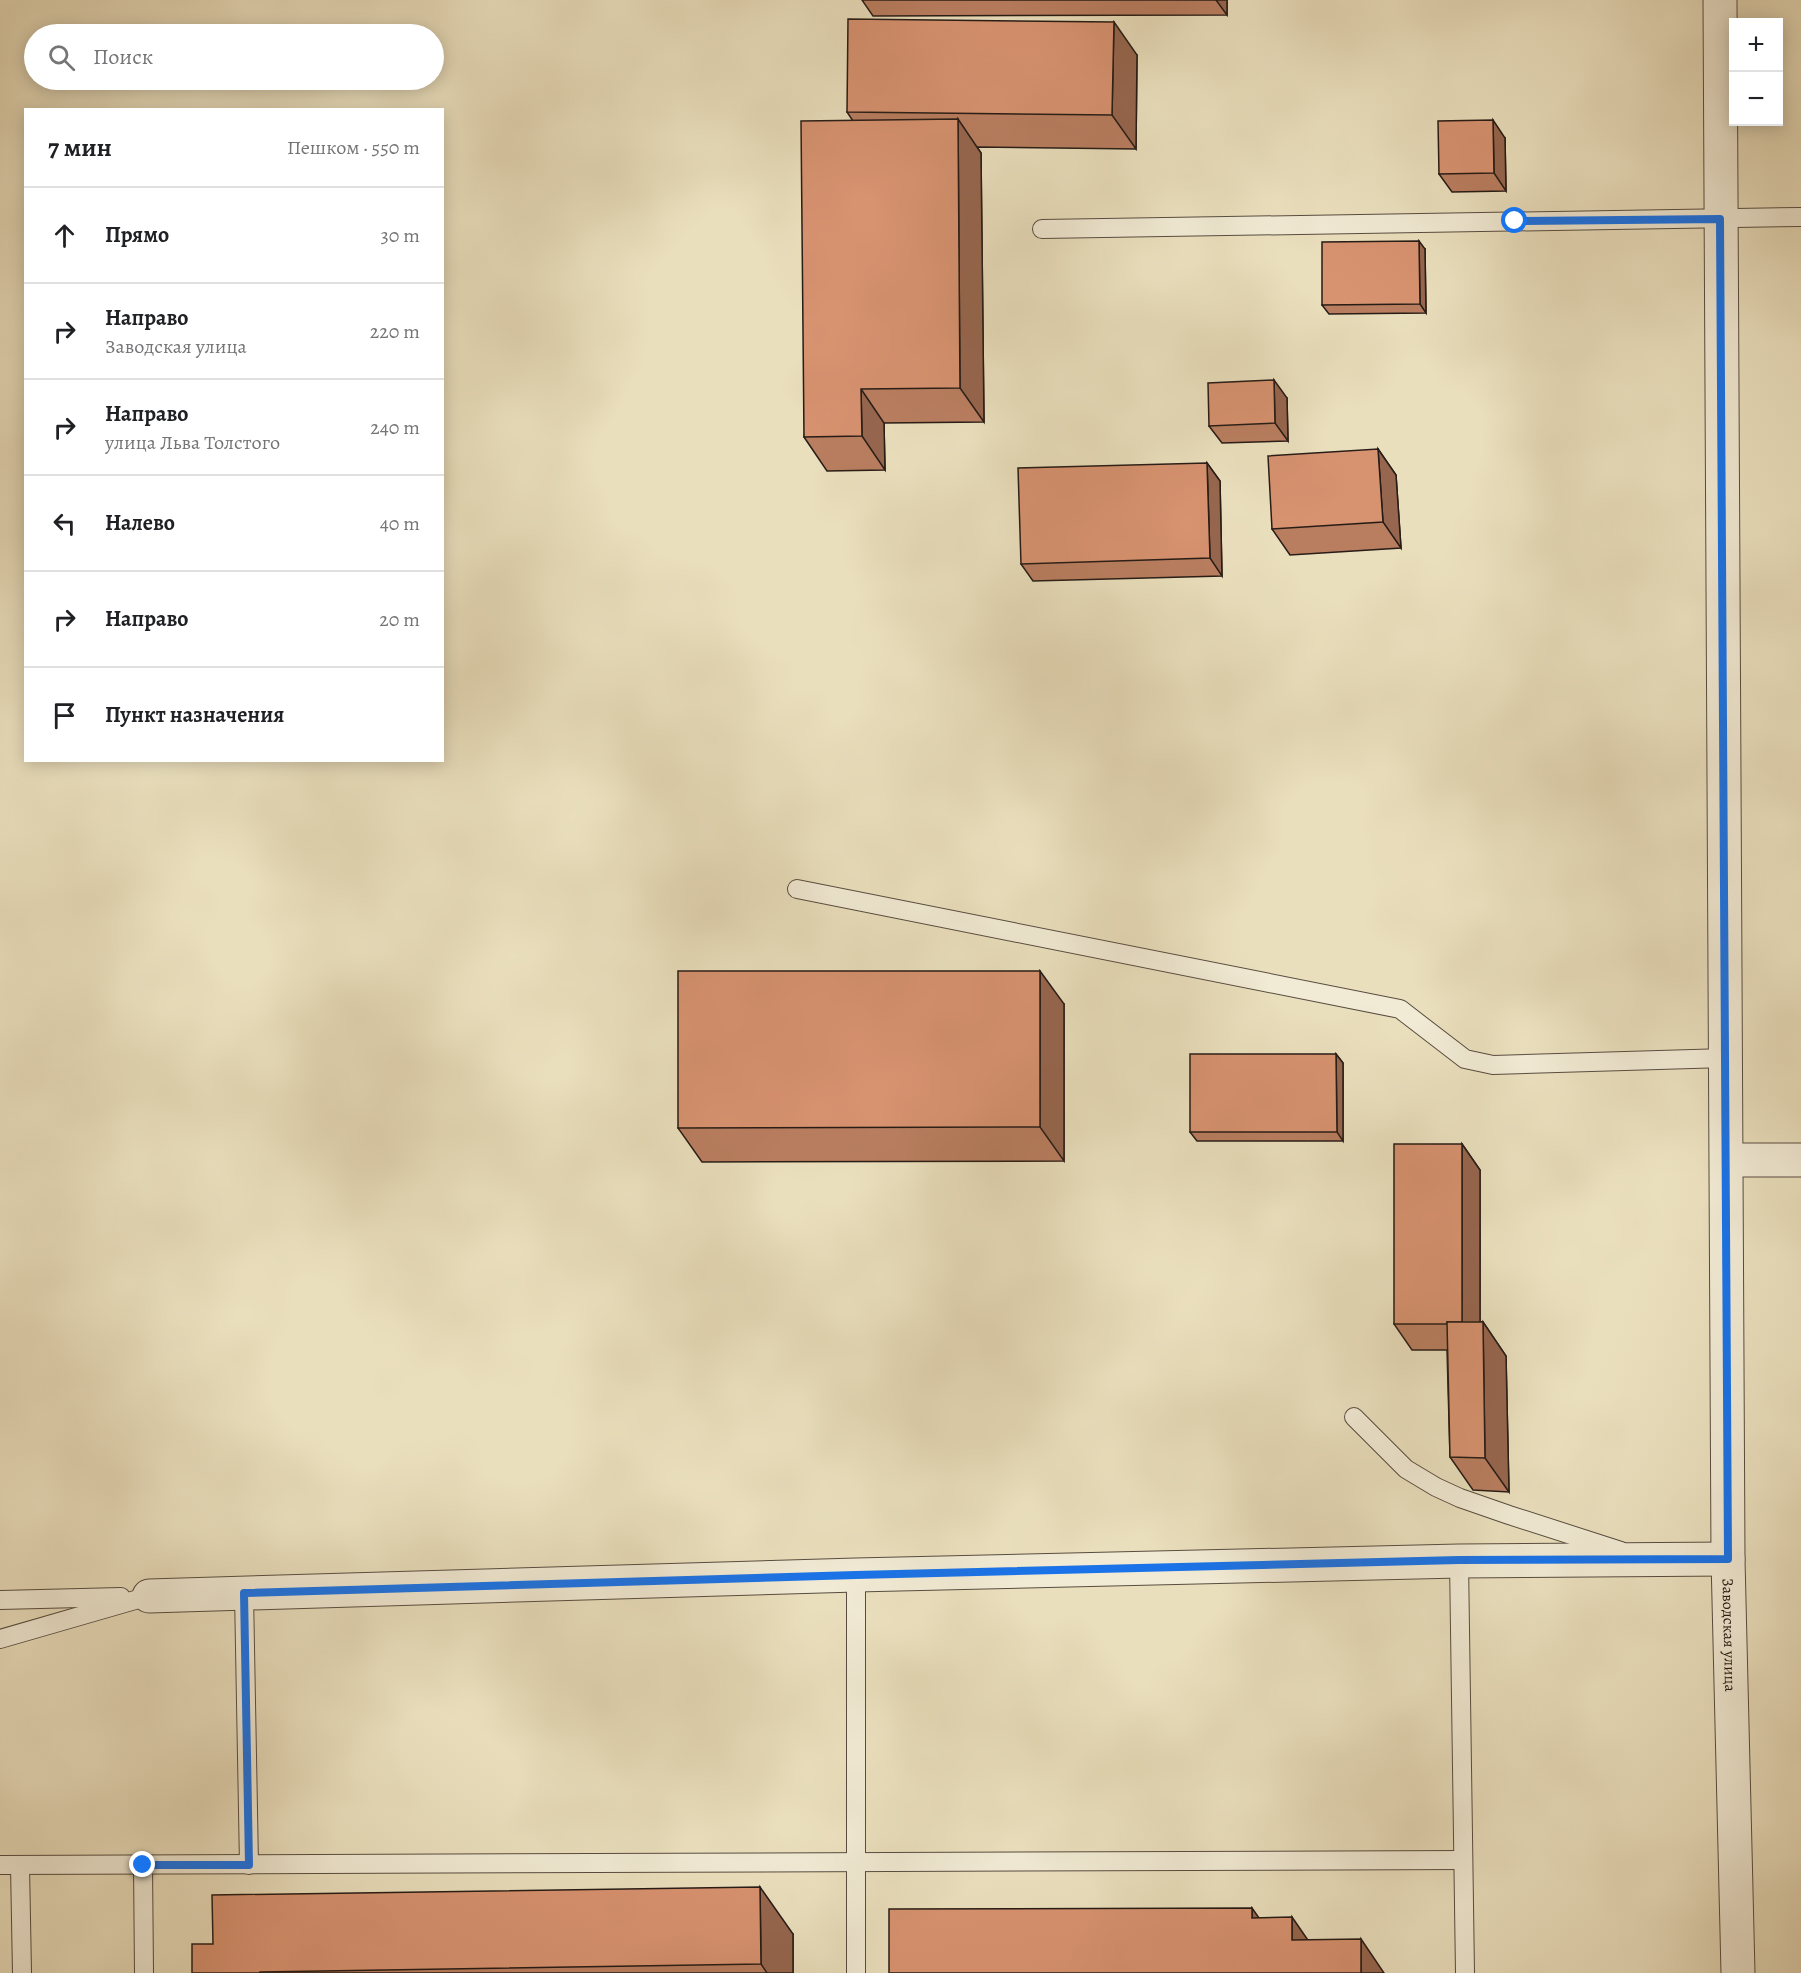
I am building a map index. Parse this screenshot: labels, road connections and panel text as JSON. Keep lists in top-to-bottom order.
{
  "streets": {
    "street": ["Заводская улица"]
  },
  "page": {
    "map_buttons": ["+", "−"],
    "search": "Поиск",
    "heading": ["7 мин", "Пешком · 550 m"],
    "list": [
      ["Прямо", "30 m"],
      ["Направо", "Заводская улица", "220 m"],
      ["Направо", "улица Льва Толстого", "240 m"],
      ["Налево", "40 m"],
      ["Направо", "20 m"],
      "Пункт назначения"
    ]
  }
}
